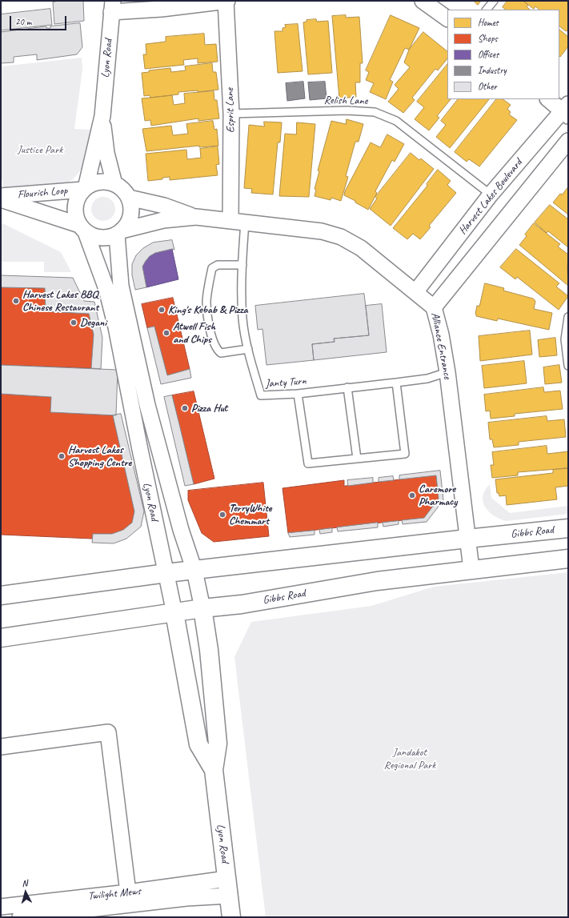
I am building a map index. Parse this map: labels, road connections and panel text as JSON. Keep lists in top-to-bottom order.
{
  "streets": {
    "main road": ["Lyon Road", "Gibbs Road"],
    "street": [
      "Esprit Lane",
      "Flourish Loop",
      "Harvest Lakes Boulevard",
      "Alliance Entrance",
      "Twilight Mews"
    ],
    "lane": ["Relish Lane", "Janty Turn"]
  },
  "crossings": [
    ["Lyon Road", "Flourish Loop"],
    ["Lyon Road", "Alliance Entrance"],
    ["Lyon Road", "Gibbs Road"],
    ["Lyon Road", "Twilight Mews"],
    ["Relish Lane", "Esprit Lane"],
    ["Relish Lane", "Harvest Lakes Boulevard"],
    ["Esprit Lane", "Alliance Entrance"],
    ["Esprit Lane", "Janty Turn"],
    ["Flourish Loop", "Alliance Entrance"],
    ["Harvest Lakes Boulevard", "Alliance Entrance"],
    ["Alliance Entrance", "Janty Turn"],
    ["Alliance Entrance", "Gibbs Road"]
  ],
  "parks": ["Justice Park", "Jandakot Regional Park"],
  "places": [
    "Harvest Lakes BBQ Chinese Restaurant",
    "King's Kebab & Pizza",
    "Degani",
    "Atwell Fish and Chips",
    "Pizza Hut",
    "Harvest Lakes Shopping Centre",
    "Caremore Pharmacy",
    "TerryWhite Chemmart"
  ],
  "legend": [
    "Homes",
    "Shops",
    "Offices",
    "Industry",
    "Other"
  ],
  "scale_bar": "20 m",
  "north": "top"
}
